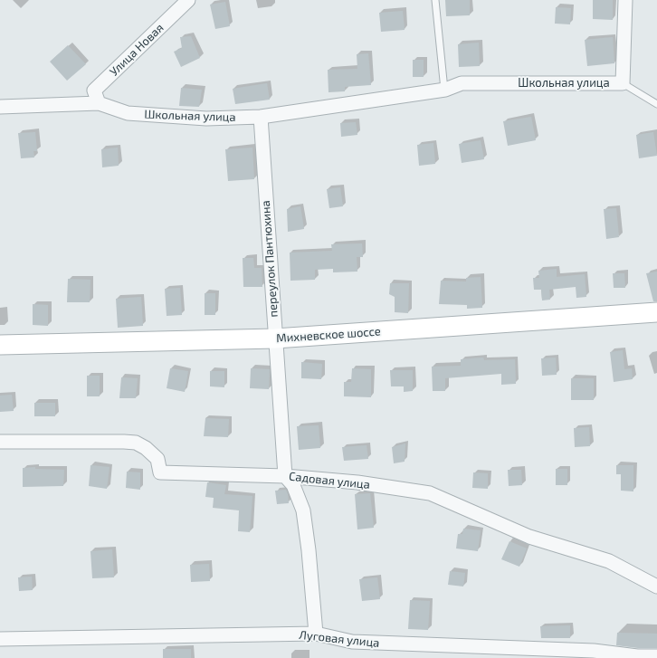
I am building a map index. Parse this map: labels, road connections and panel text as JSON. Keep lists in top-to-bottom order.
{
  "streets": {
    "street": [
      "Улица Новая",
      "Школьная улица",
      "переулок Пантюхина",
      "Михневское шоссе",
      "Садовая улица",
      "Луговая улица"
    ]
  },
  "crossings": [
    ["Улица Новая", "Школьная улица"],
    ["Школьная улица", "переулок Пантюхина"],
    ["переулок Пантюхина", "Михневское шоссе"],
    ["переулок Пантюхина", "Садовая улица"]
  ]
}
